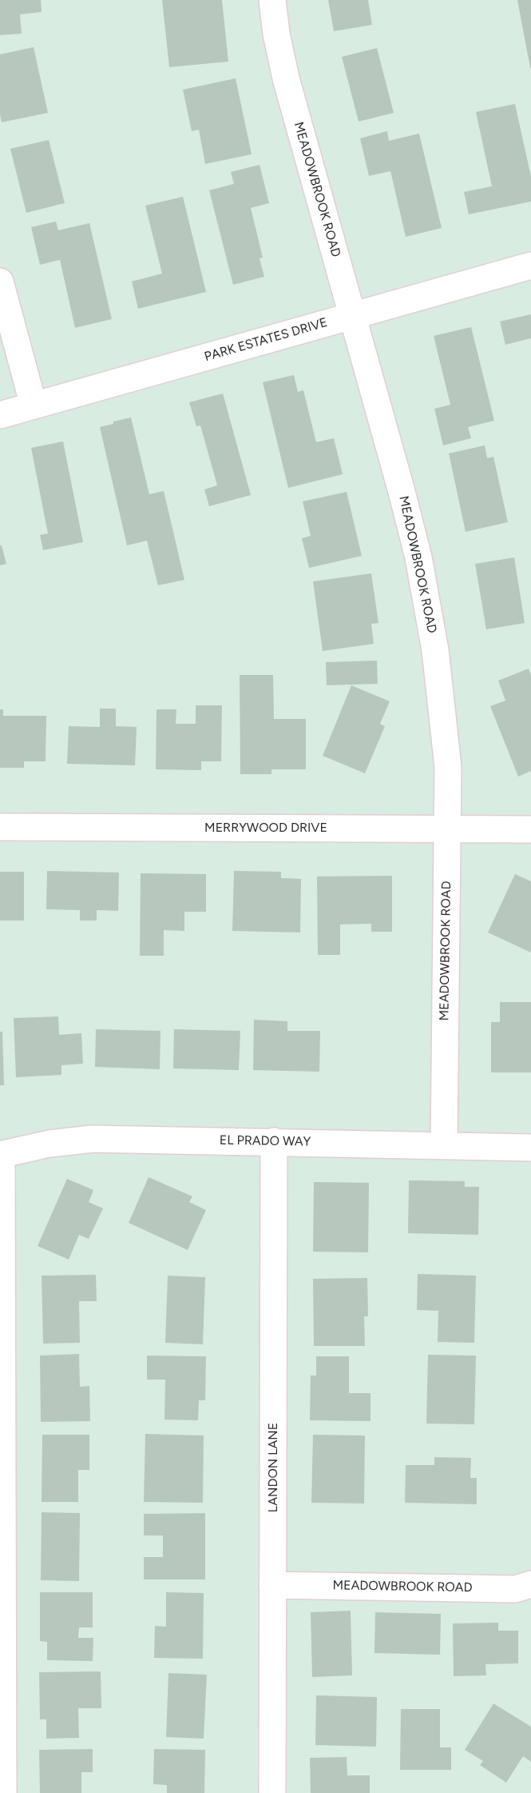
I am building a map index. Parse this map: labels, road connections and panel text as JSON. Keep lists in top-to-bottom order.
{
  "streets": {
    "street": [
      "MEADOWBROOK ROAD",
      "PARK ESTATES DRIVE",
      "MERRYWOOD DRIVE",
      "EL PRADO WAY",
      "LANDON LANE"
    ]
  },
  "crossings": [
    ["MEADOWBROOK ROAD", "PARK ESTATES DRIVE"],
    ["MEADOWBROOK ROAD", "MERRYWOOD DRIVE"],
    ["MEADOWBROOK ROAD", "EL PRADO WAY"],
    ["MEADOWBROOK ROAD", "LANDON LANE"],
    ["EL PRADO WAY", "LANDON LANE"]
  ]
}
